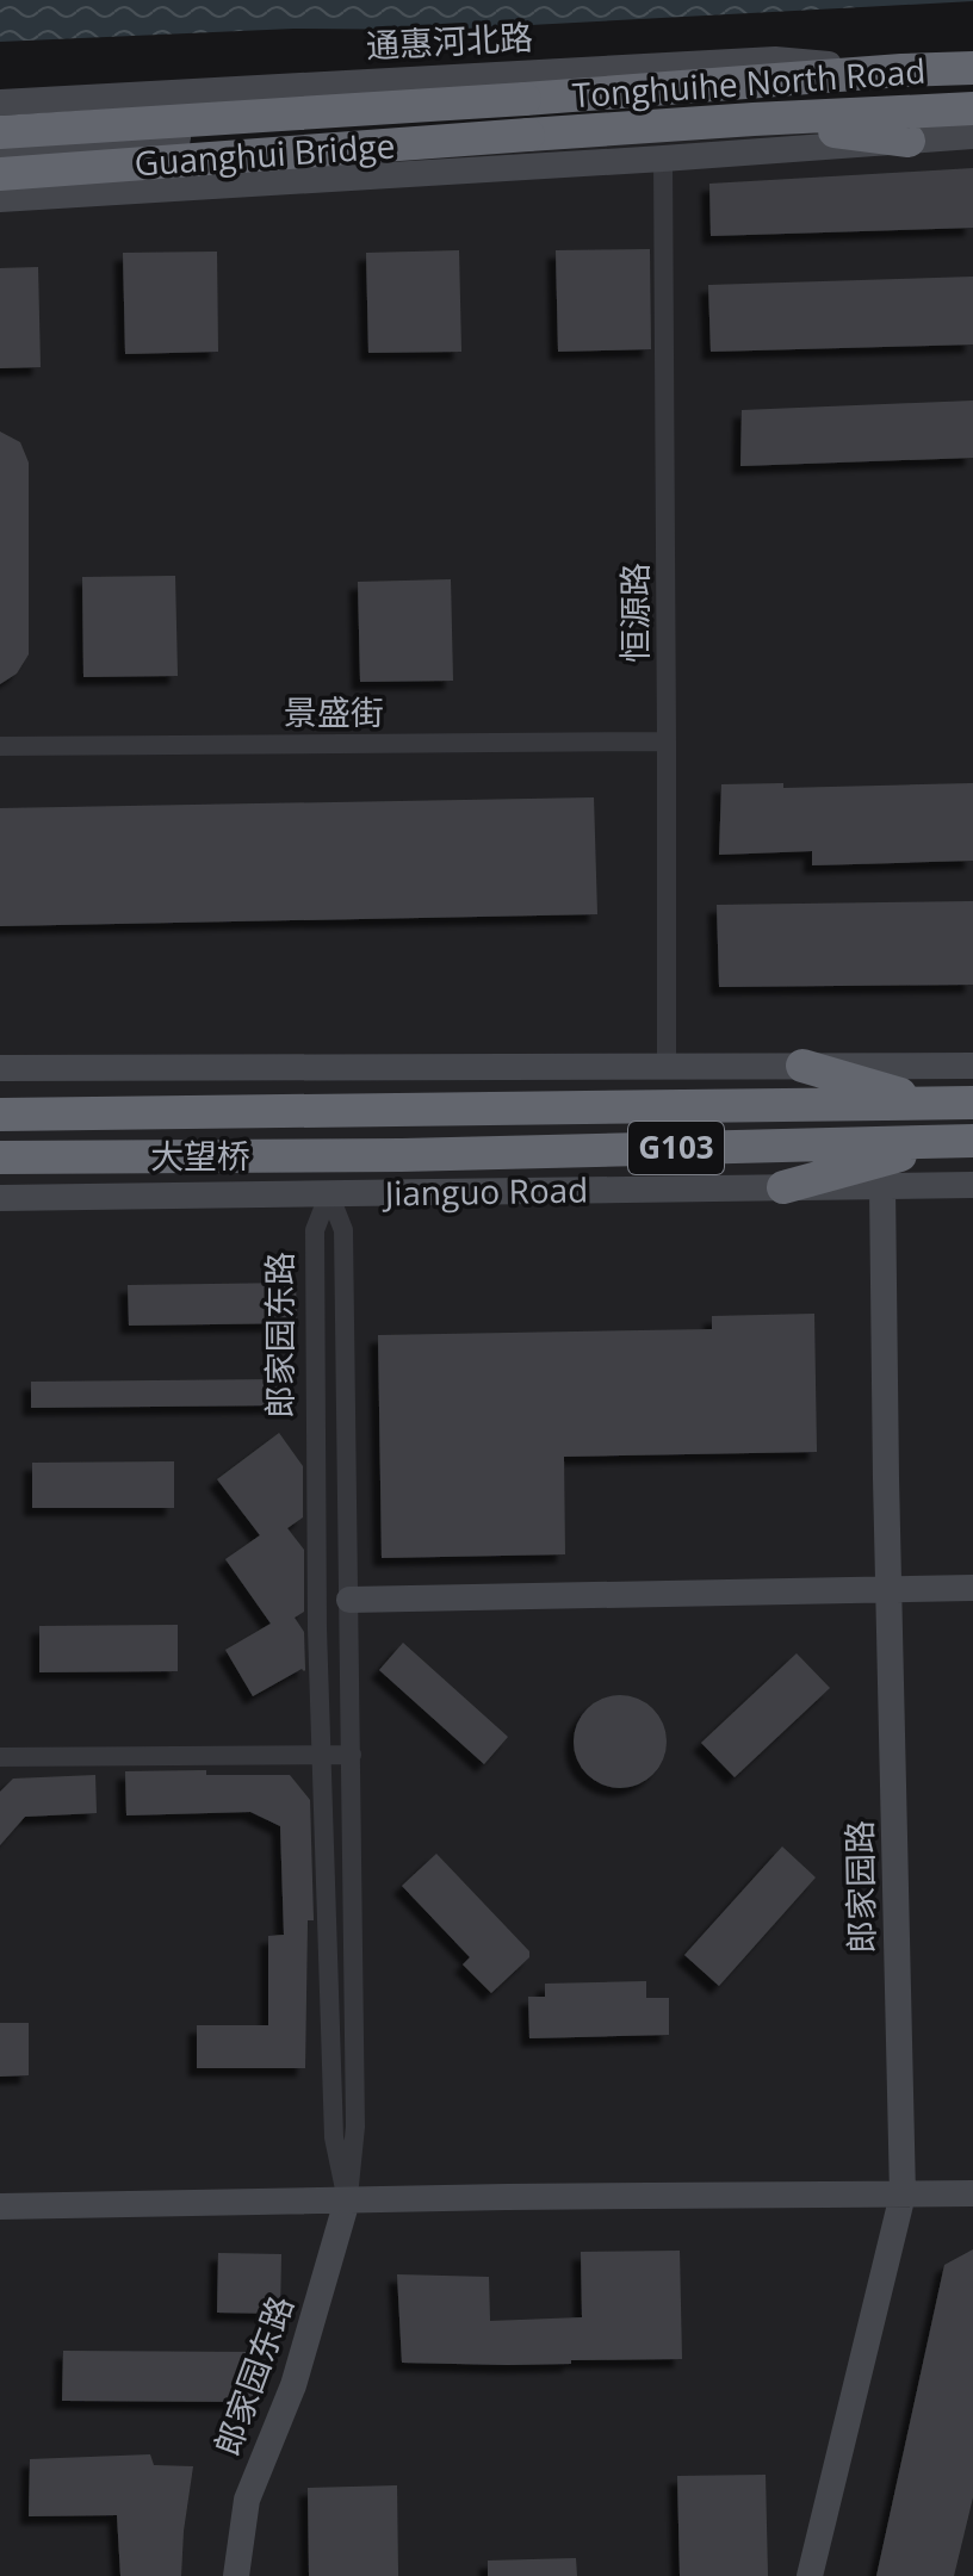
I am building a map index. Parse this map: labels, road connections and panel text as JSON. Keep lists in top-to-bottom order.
{
  "streets": {
    "highway": [
      "Tonghuihe North Road",
      "Guanghui Bridge",
      "G103",
      "大望桥",
      "Jianguo Road"
    ],
    "street": [
      "通惠河北路",
      "恒源路",
      "景盛街",
      "郎家园东路",
      "郎家园路"
    ]
  },
  "crossings": [
    ["通惠河北路", "Tonghuihe North Road"],
    ["Tonghuihe North Road", "Guanghui Bridge"],
    ["恒源路", "景盛街"],
    ["G103", "大望桥"],
    ["大望桥", "Jianguo Road"],
    ["Jianguo Road", "郎家园东路"],
    ["Jianguo Road", "郎家园路"]
  ]
}
